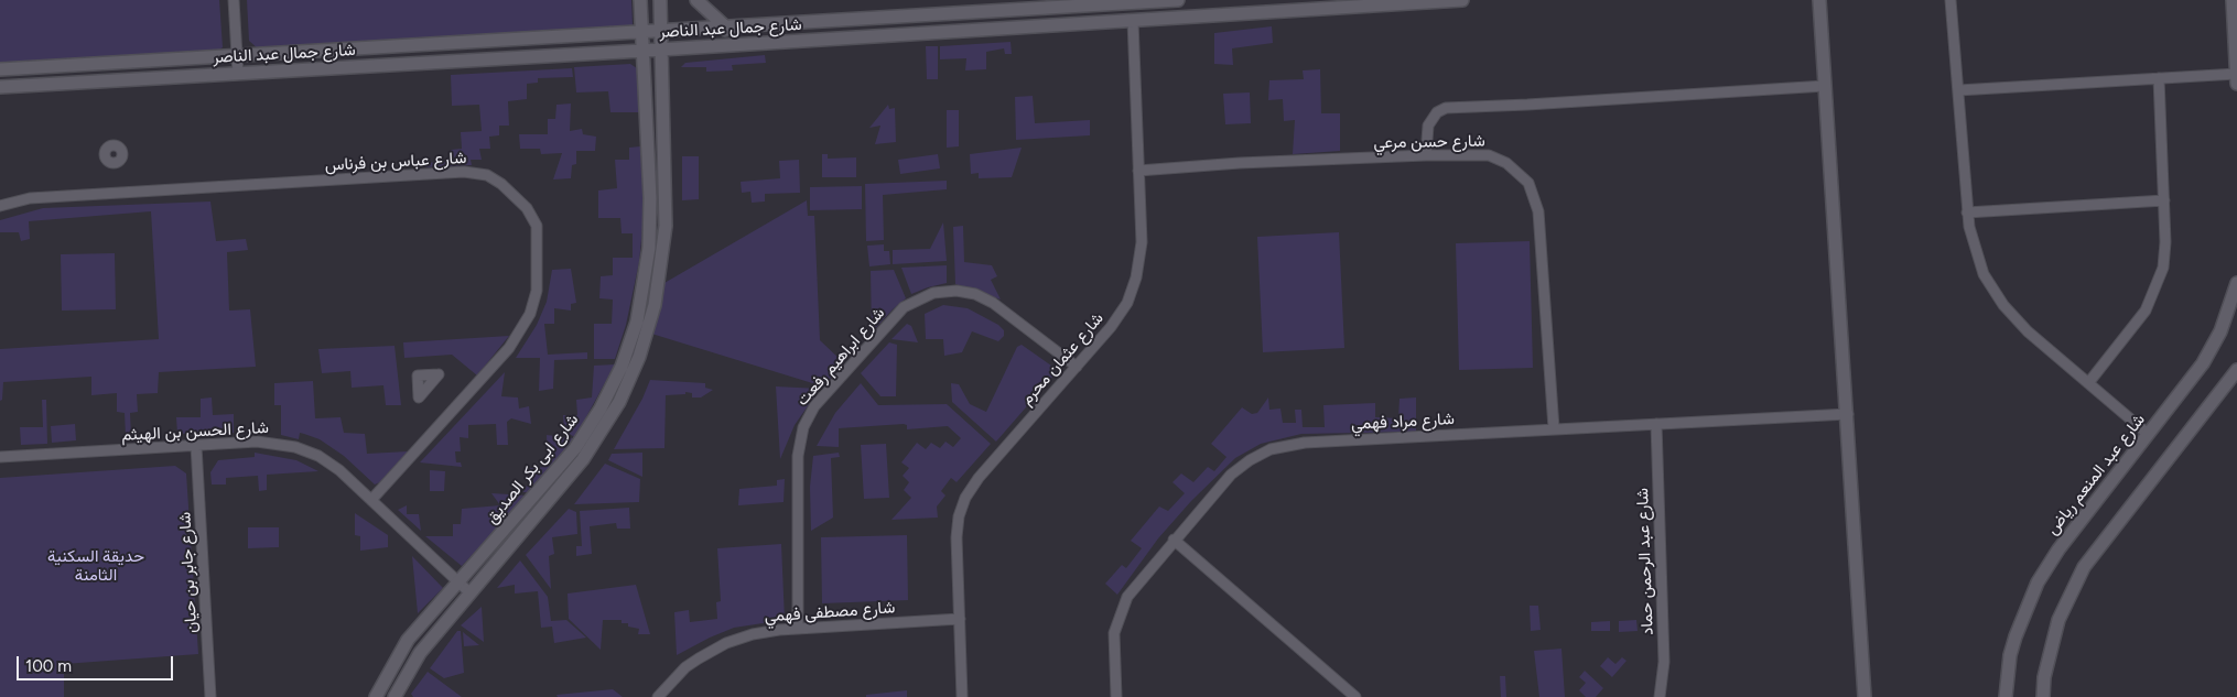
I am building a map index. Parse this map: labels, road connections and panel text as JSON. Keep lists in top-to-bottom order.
{
  "streets": {
    "main road": ["شارع جمال عبد الناصر", "شارع ابى بكر الصديق", "شارع عبد المنعم رياض"],
    "street": [
      "شارع حسن مرعي",
      "شارع عباس بن فرناس",
      "شارع ابراهيم رفعت",
      "شارع عثمان محرم",
      "شارع مراد فهمي",
      "شارع الحسن بن الهيثم",
      "شارع عبد الرحمن حماد",
      "شارع جابر بن حيان",
      "شارع مصطفى فهمي"
    ]
  },
  "crossings": [
    ["شارع جمال عبد الناصر", "شارع عثمان محرم"],
    ["شارع جمال عبد الناصر", "شارع ابى بكر الصديق"],
    ["شارع حسن مرعي", "شارع عثمان محرم"],
    ["شارع حسن مرعي", "شارع مراد فهمي"],
    ["شارع عباس بن فرناس", "شارع الحسن بن الهيثم"],
    ["شارع ابراهيم رفعت", "شارع عثمان محرم"],
    ["شارع ابراهيم رفعت", "شارع مصطفى فهمي"],
    ["شارع عثمان محرم", "شارع مصطفى فهمي"],
    ["شارع مراد فهمي", "شارع عبد الرحمن حماد"],
    ["شارع الحسن بن الهيثم", "شارع ابى بكر الصديق"],
    ["شارع الحسن بن الهيثم", "شارع جابر بن حيان"]
  ],
  "parks": ["حديقة السكنية الثامنة"],
  "scale_bar": "100 m"
}
